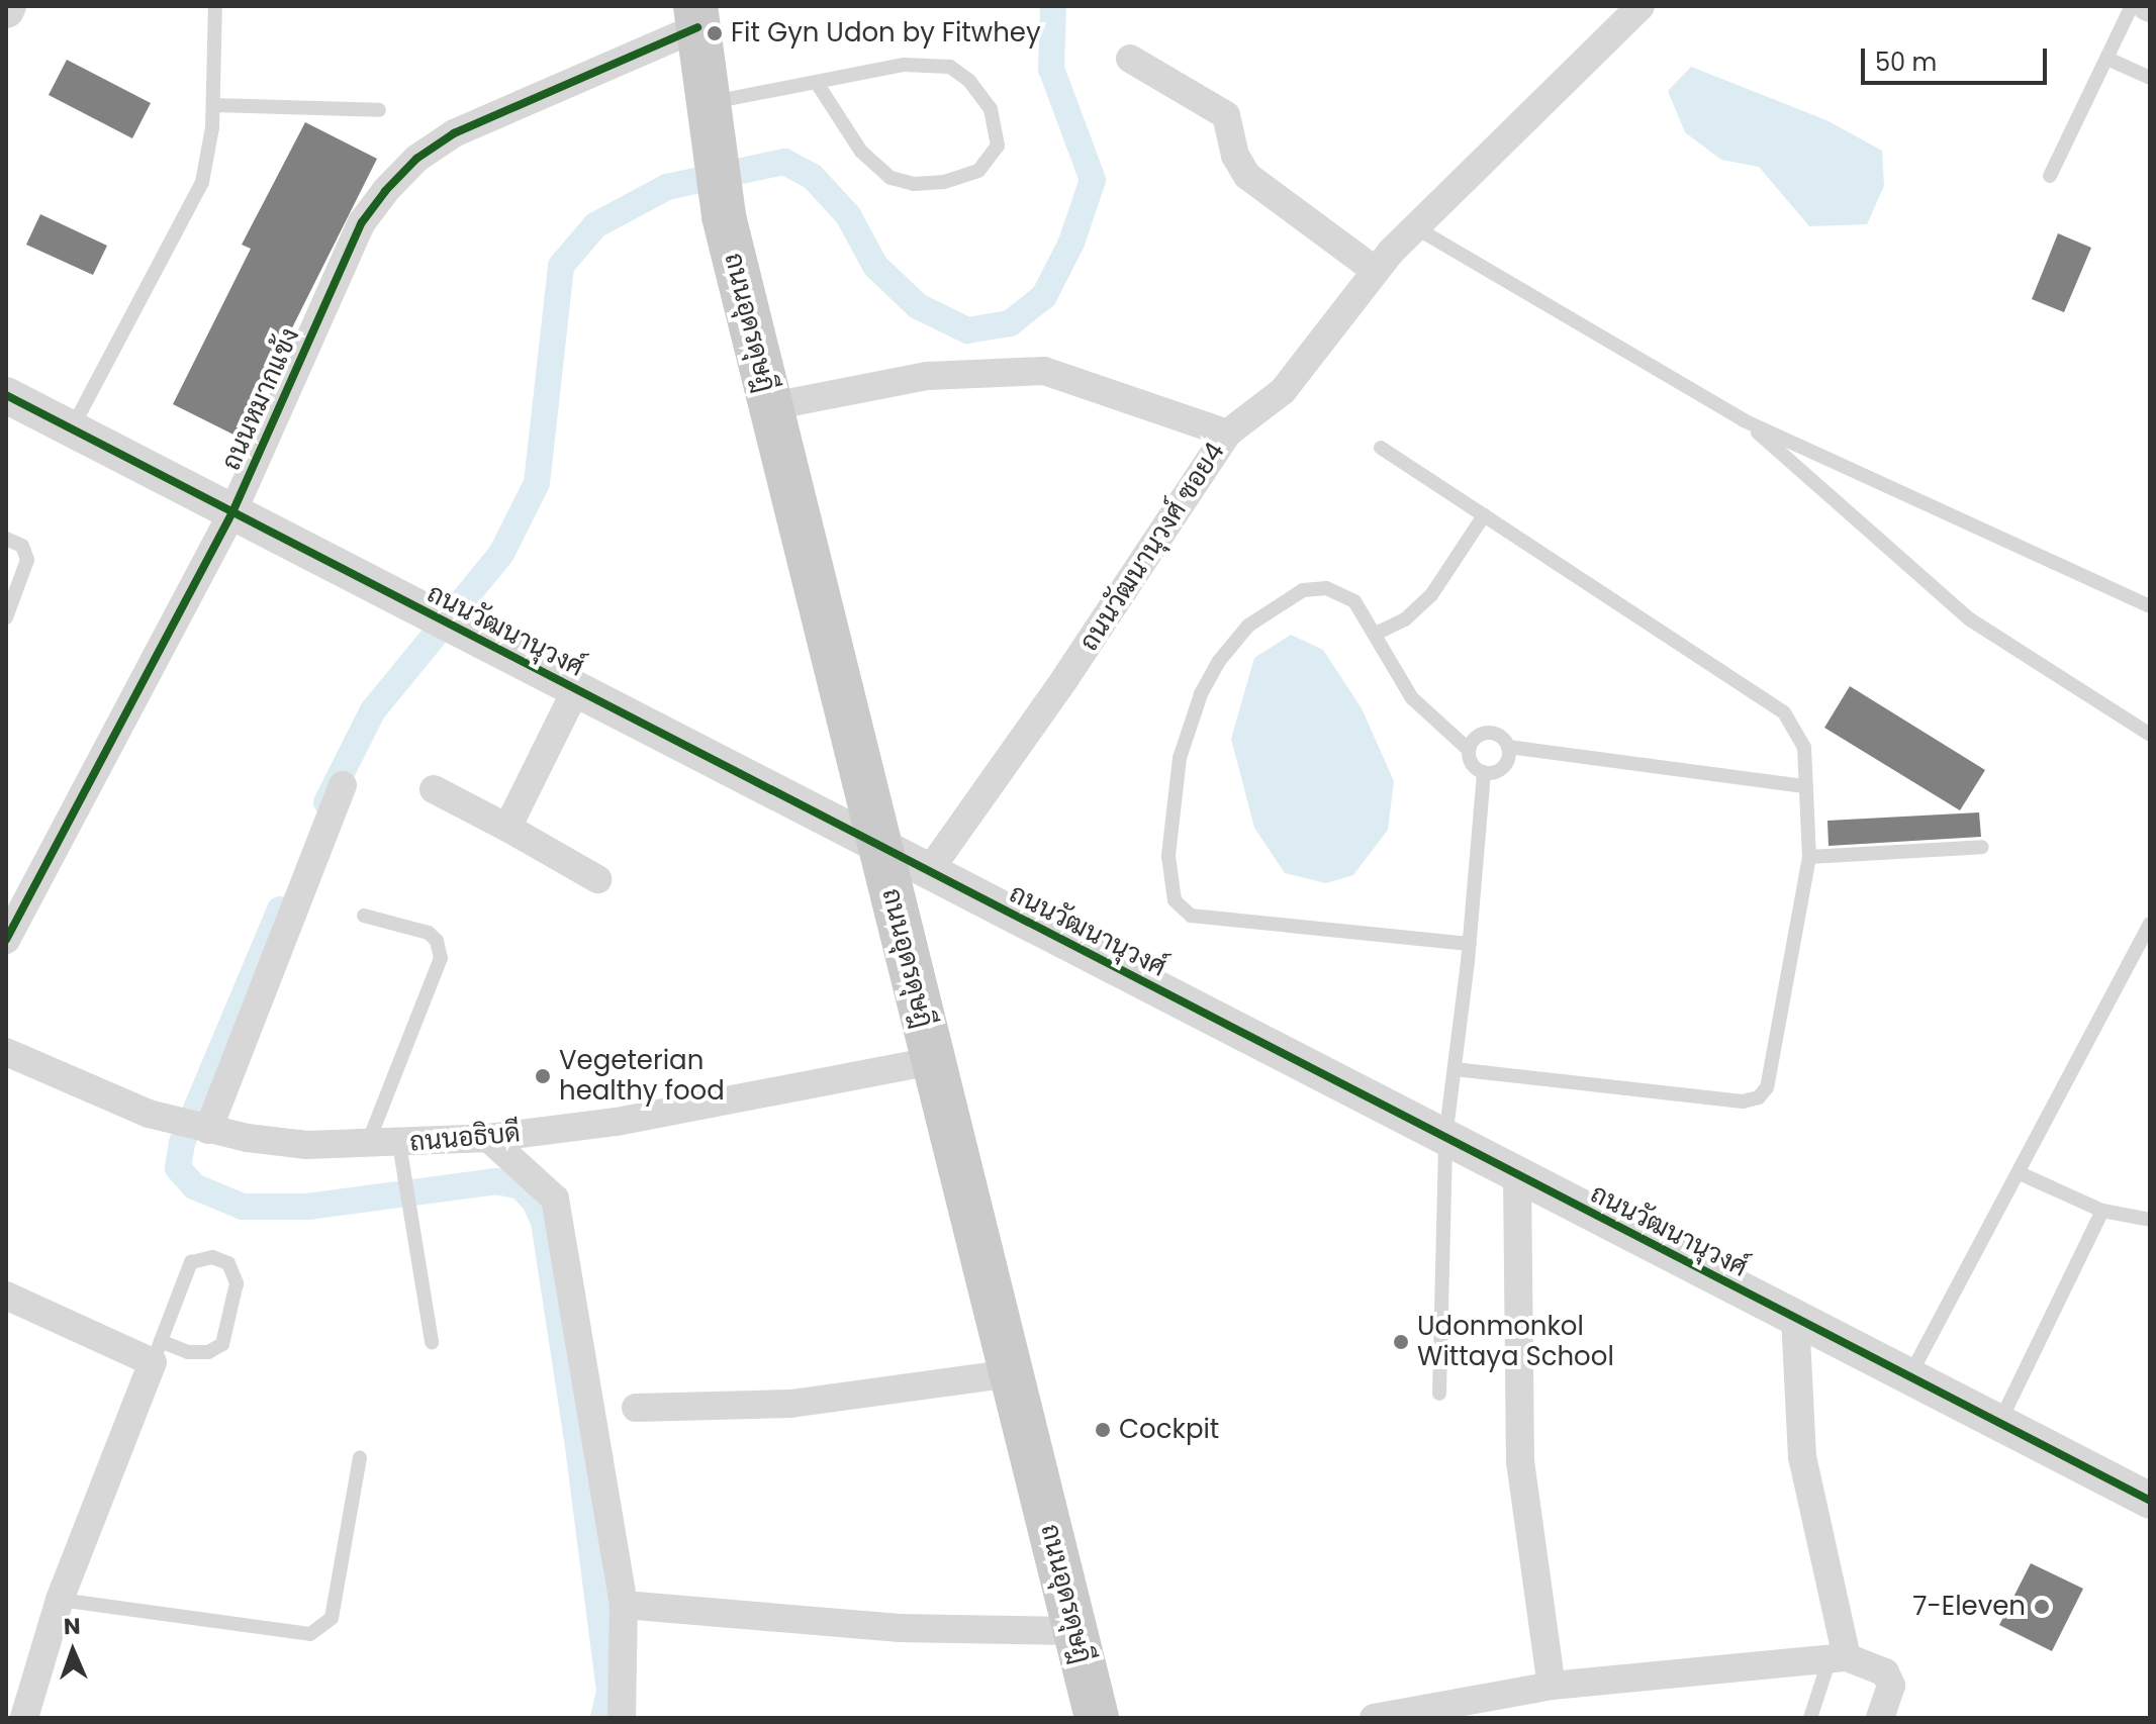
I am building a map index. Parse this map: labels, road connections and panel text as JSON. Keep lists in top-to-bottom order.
{
  "streets": {
    "main road": ["ถนนอุดรดุษฎี"],
    "street": [
      "ถนนหมากแข้ง",
      "ถนนวัฒนานุวงศ์ ซอย4",
      "ถนนวัฒนานุวงศ์",
      "ถนนอธิบดี"
    ]
  },
  "crossings": [
    ["ถนนอุดรดุษฎี", "ถนนหมากแข้ง"],
    ["ถนนอุดรดุษฎี", "ถนนวัฒนานุวงศ์"],
    ["ถนนอุดรดุษฎี", "ถนนอธิบดี"],
    ["ถนนหมากแข้ง", "ถนนวัฒนานุวงศ์"],
    ["ถนนวัฒนานุวงศ์ ซอย4", "ถนนวัฒนานุวงศ์"]
  ],
  "places": [
    "Fit Gyn Udon by Fitwhey",
    "Vegeterian healthy food",
    "Udonmonkol Wittaya School",
    "Cockpit",
    "7-Eleven"
  ],
  "scale_bar": "50 m",
  "north": "top"
}
